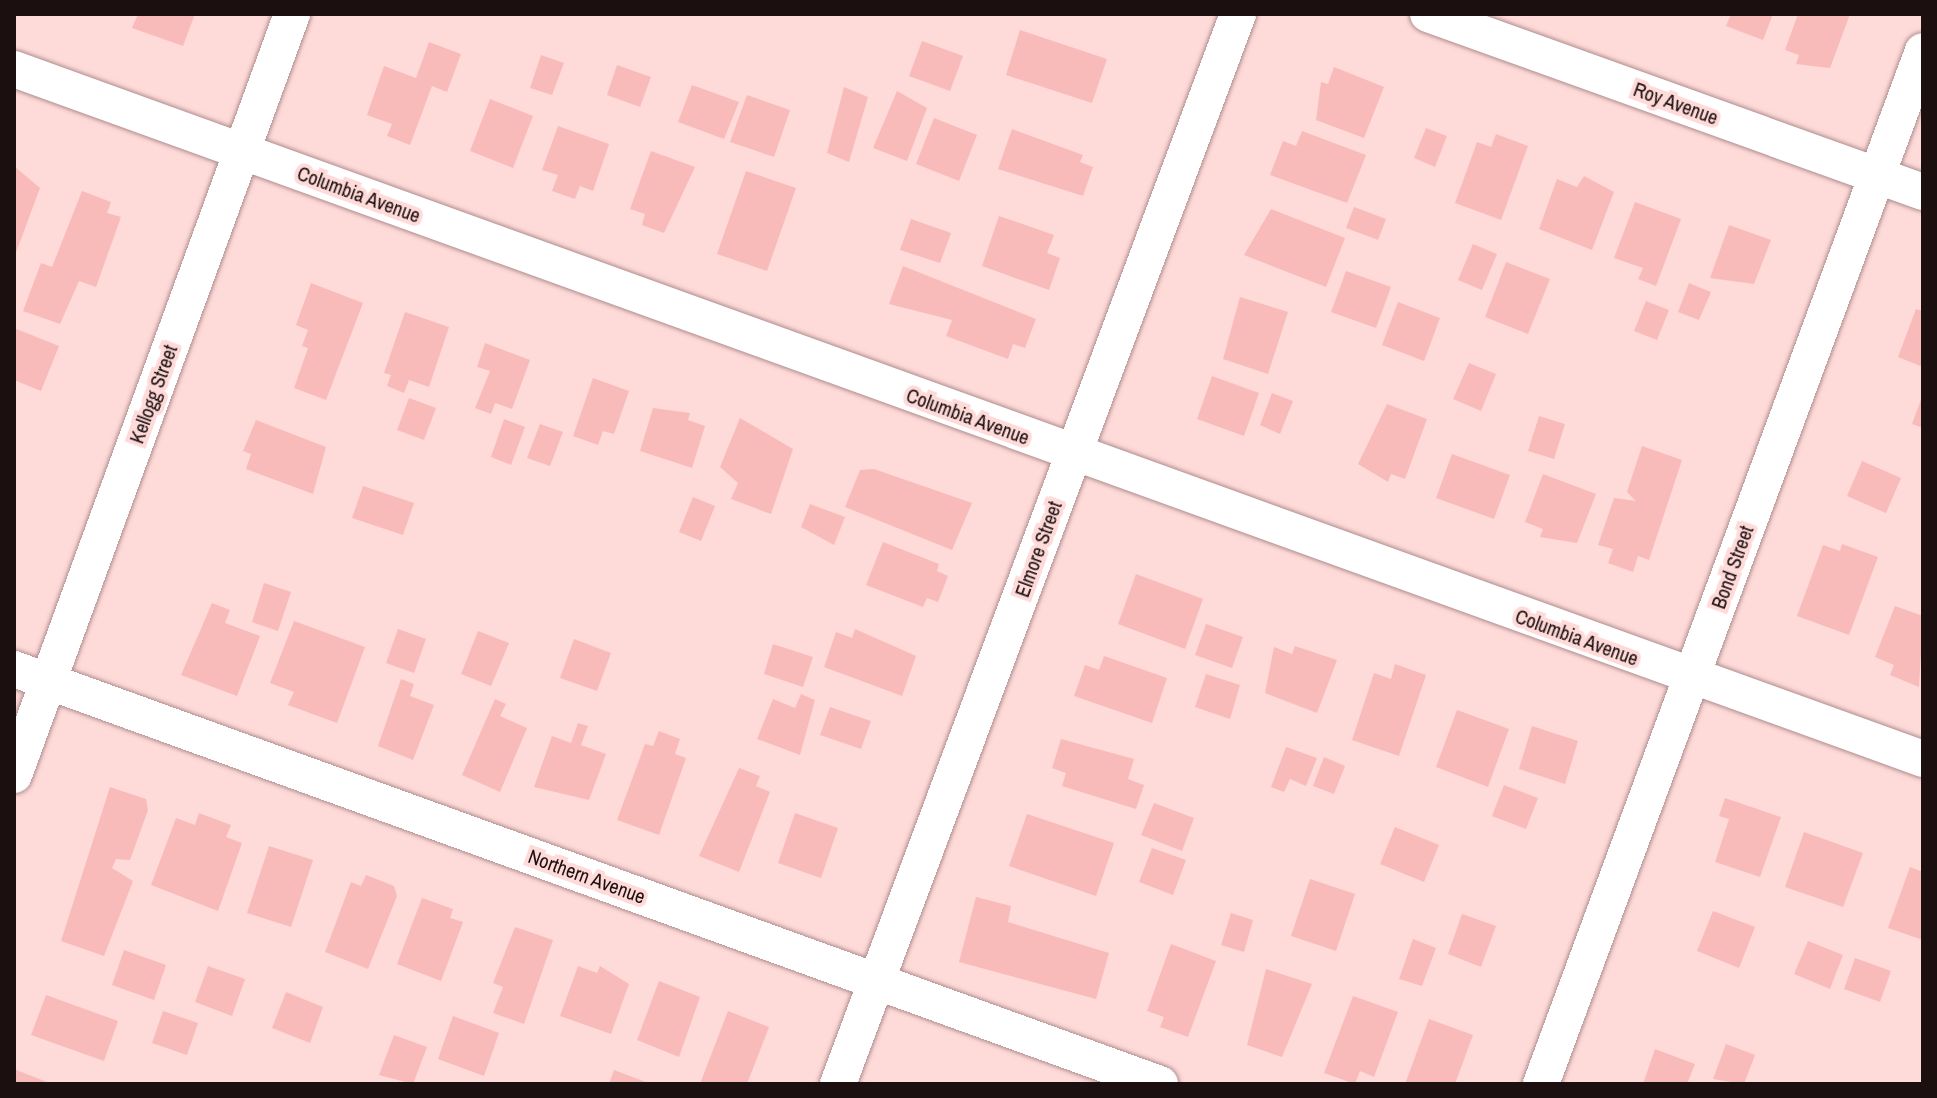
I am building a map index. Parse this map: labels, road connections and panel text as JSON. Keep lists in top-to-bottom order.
{
  "streets": {
    "street": [
      "Roy Avenue",
      "Columbia Avenue",
      "Kellogg Street",
      "Elmore Street",
      "Bond Street",
      "Northern Avenue"
    ]
  },
  "crossings": [
    ["Roy Avenue", "Bond Street"],
    ["Columbia Avenue", "Kellogg Street"],
    ["Columbia Avenue", "Elmore Street"],
    ["Columbia Avenue", "Bond Street"],
    ["Kellogg Street", "Northern Avenue"],
    ["Elmore Street", "Northern Avenue"]
  ]
}
